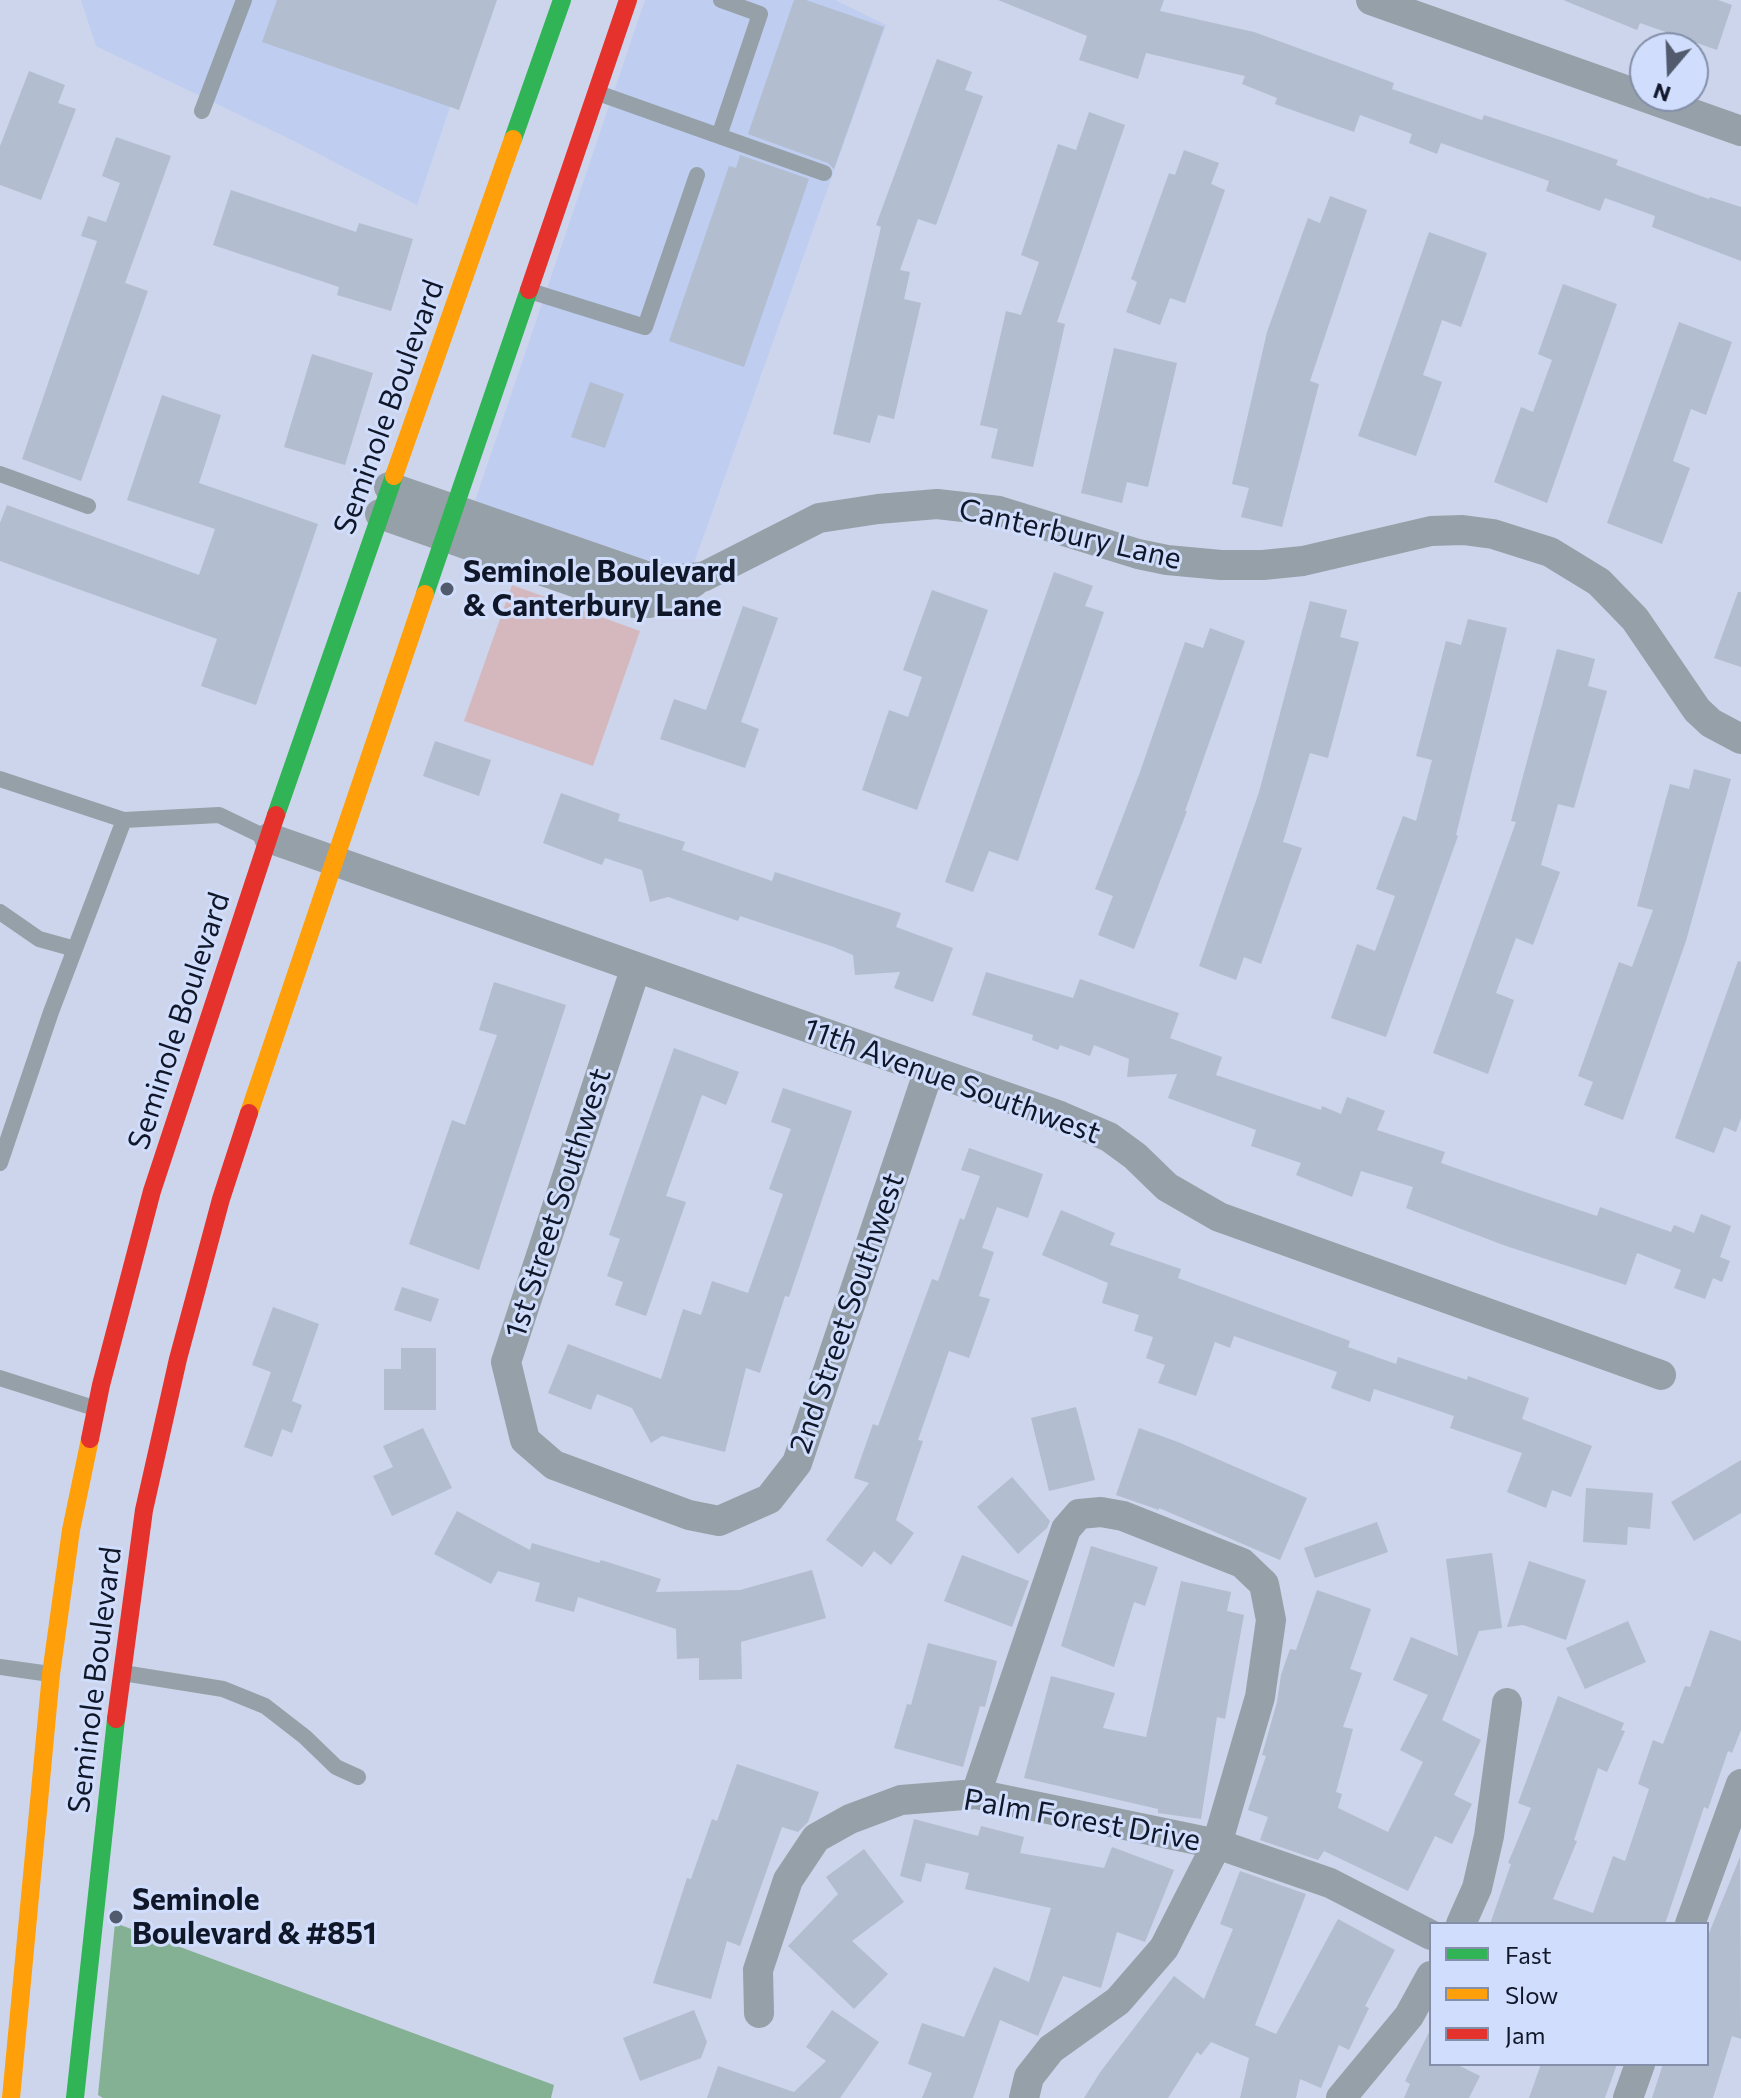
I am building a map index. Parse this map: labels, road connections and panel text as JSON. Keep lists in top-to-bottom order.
{
  "streets": {
    "main road": ["Seminole Boulevard"],
    "street": [
      "Canterbury Lane",
      "11th Avenue Southwest",
      "1st Street Southwest",
      "2nd Street Southwest",
      "Palm Forest Drive"
    ]
  },
  "crossings": [
    ["Seminole Boulevard", "Canterbury Lane"],
    ["Seminole Boulevard", "11th Avenue Southwest"],
    ["11th Avenue Southwest", "1st Street Southwest"],
    ["11th Avenue Southwest", "2nd Street Southwest"],
    ["1st Street Southwest", "2nd Street Southwest"]
  ],
  "places": ["Seminole Boulevard & Canterbury Lane", "Seminole Boulevard & #851"],
  "legend": ["Fast", "Slow", "Jam"],
  "north": "bottom"
}
